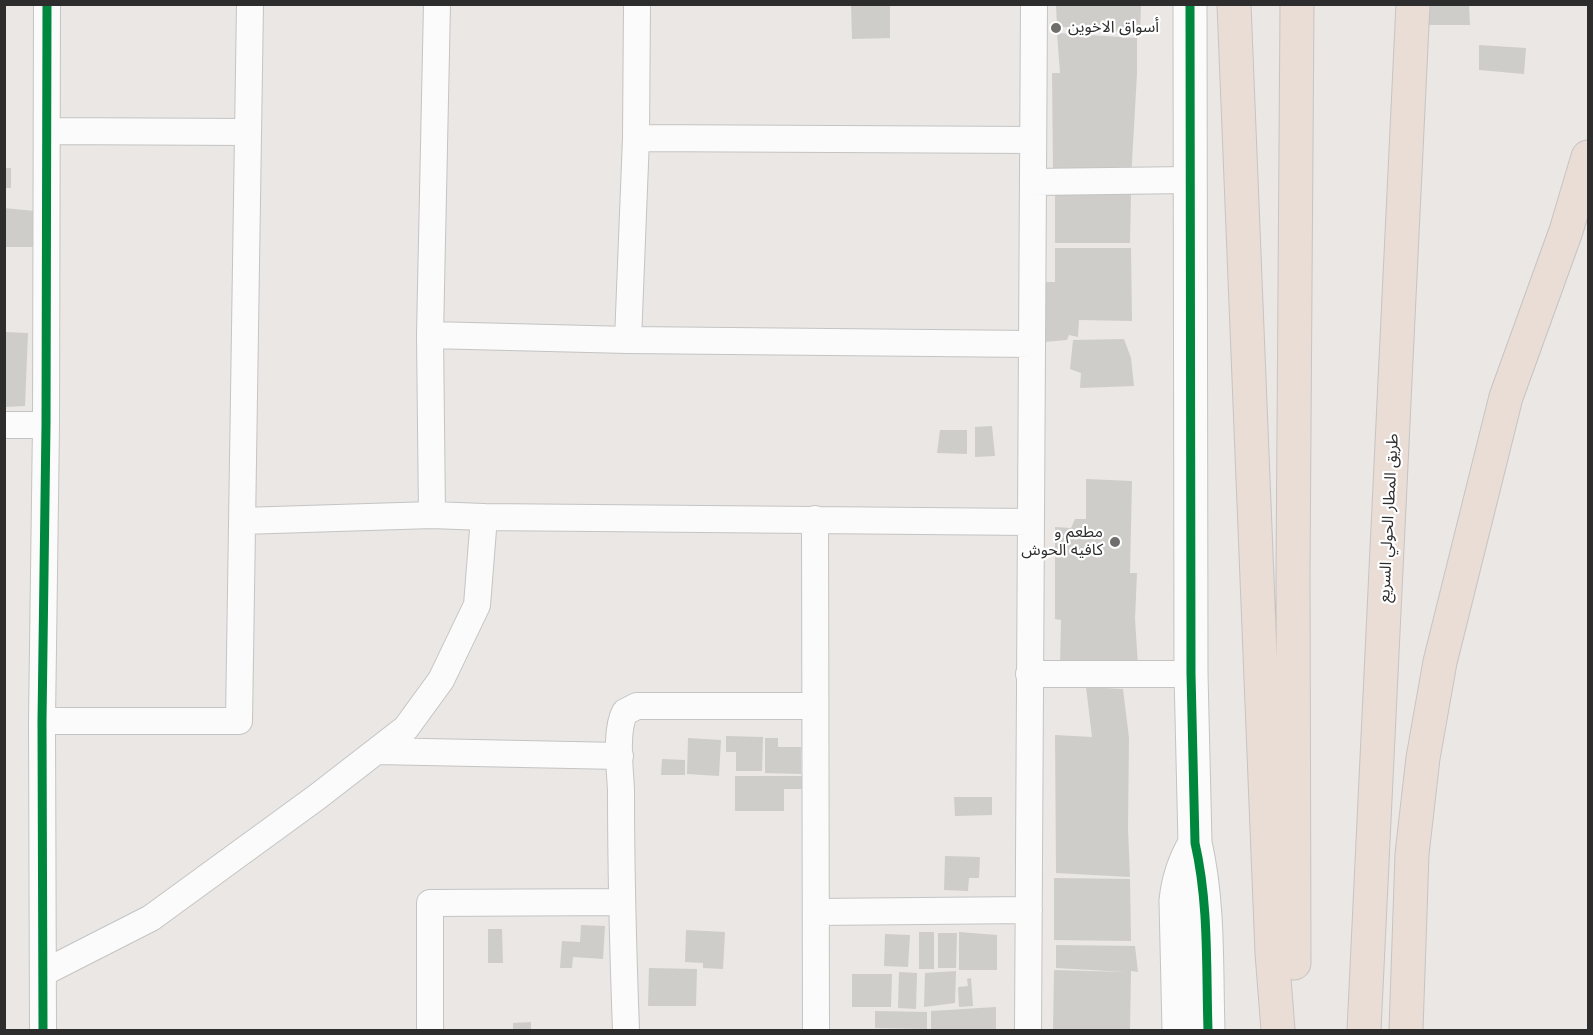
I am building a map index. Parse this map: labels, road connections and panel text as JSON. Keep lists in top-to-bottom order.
{
  "streets": {
    "highway": ["طريق المطار الحولي السريع"]
  },
  "places": ["أسواق الاخوين", "مطعم و كافيه الحوش"]
}
